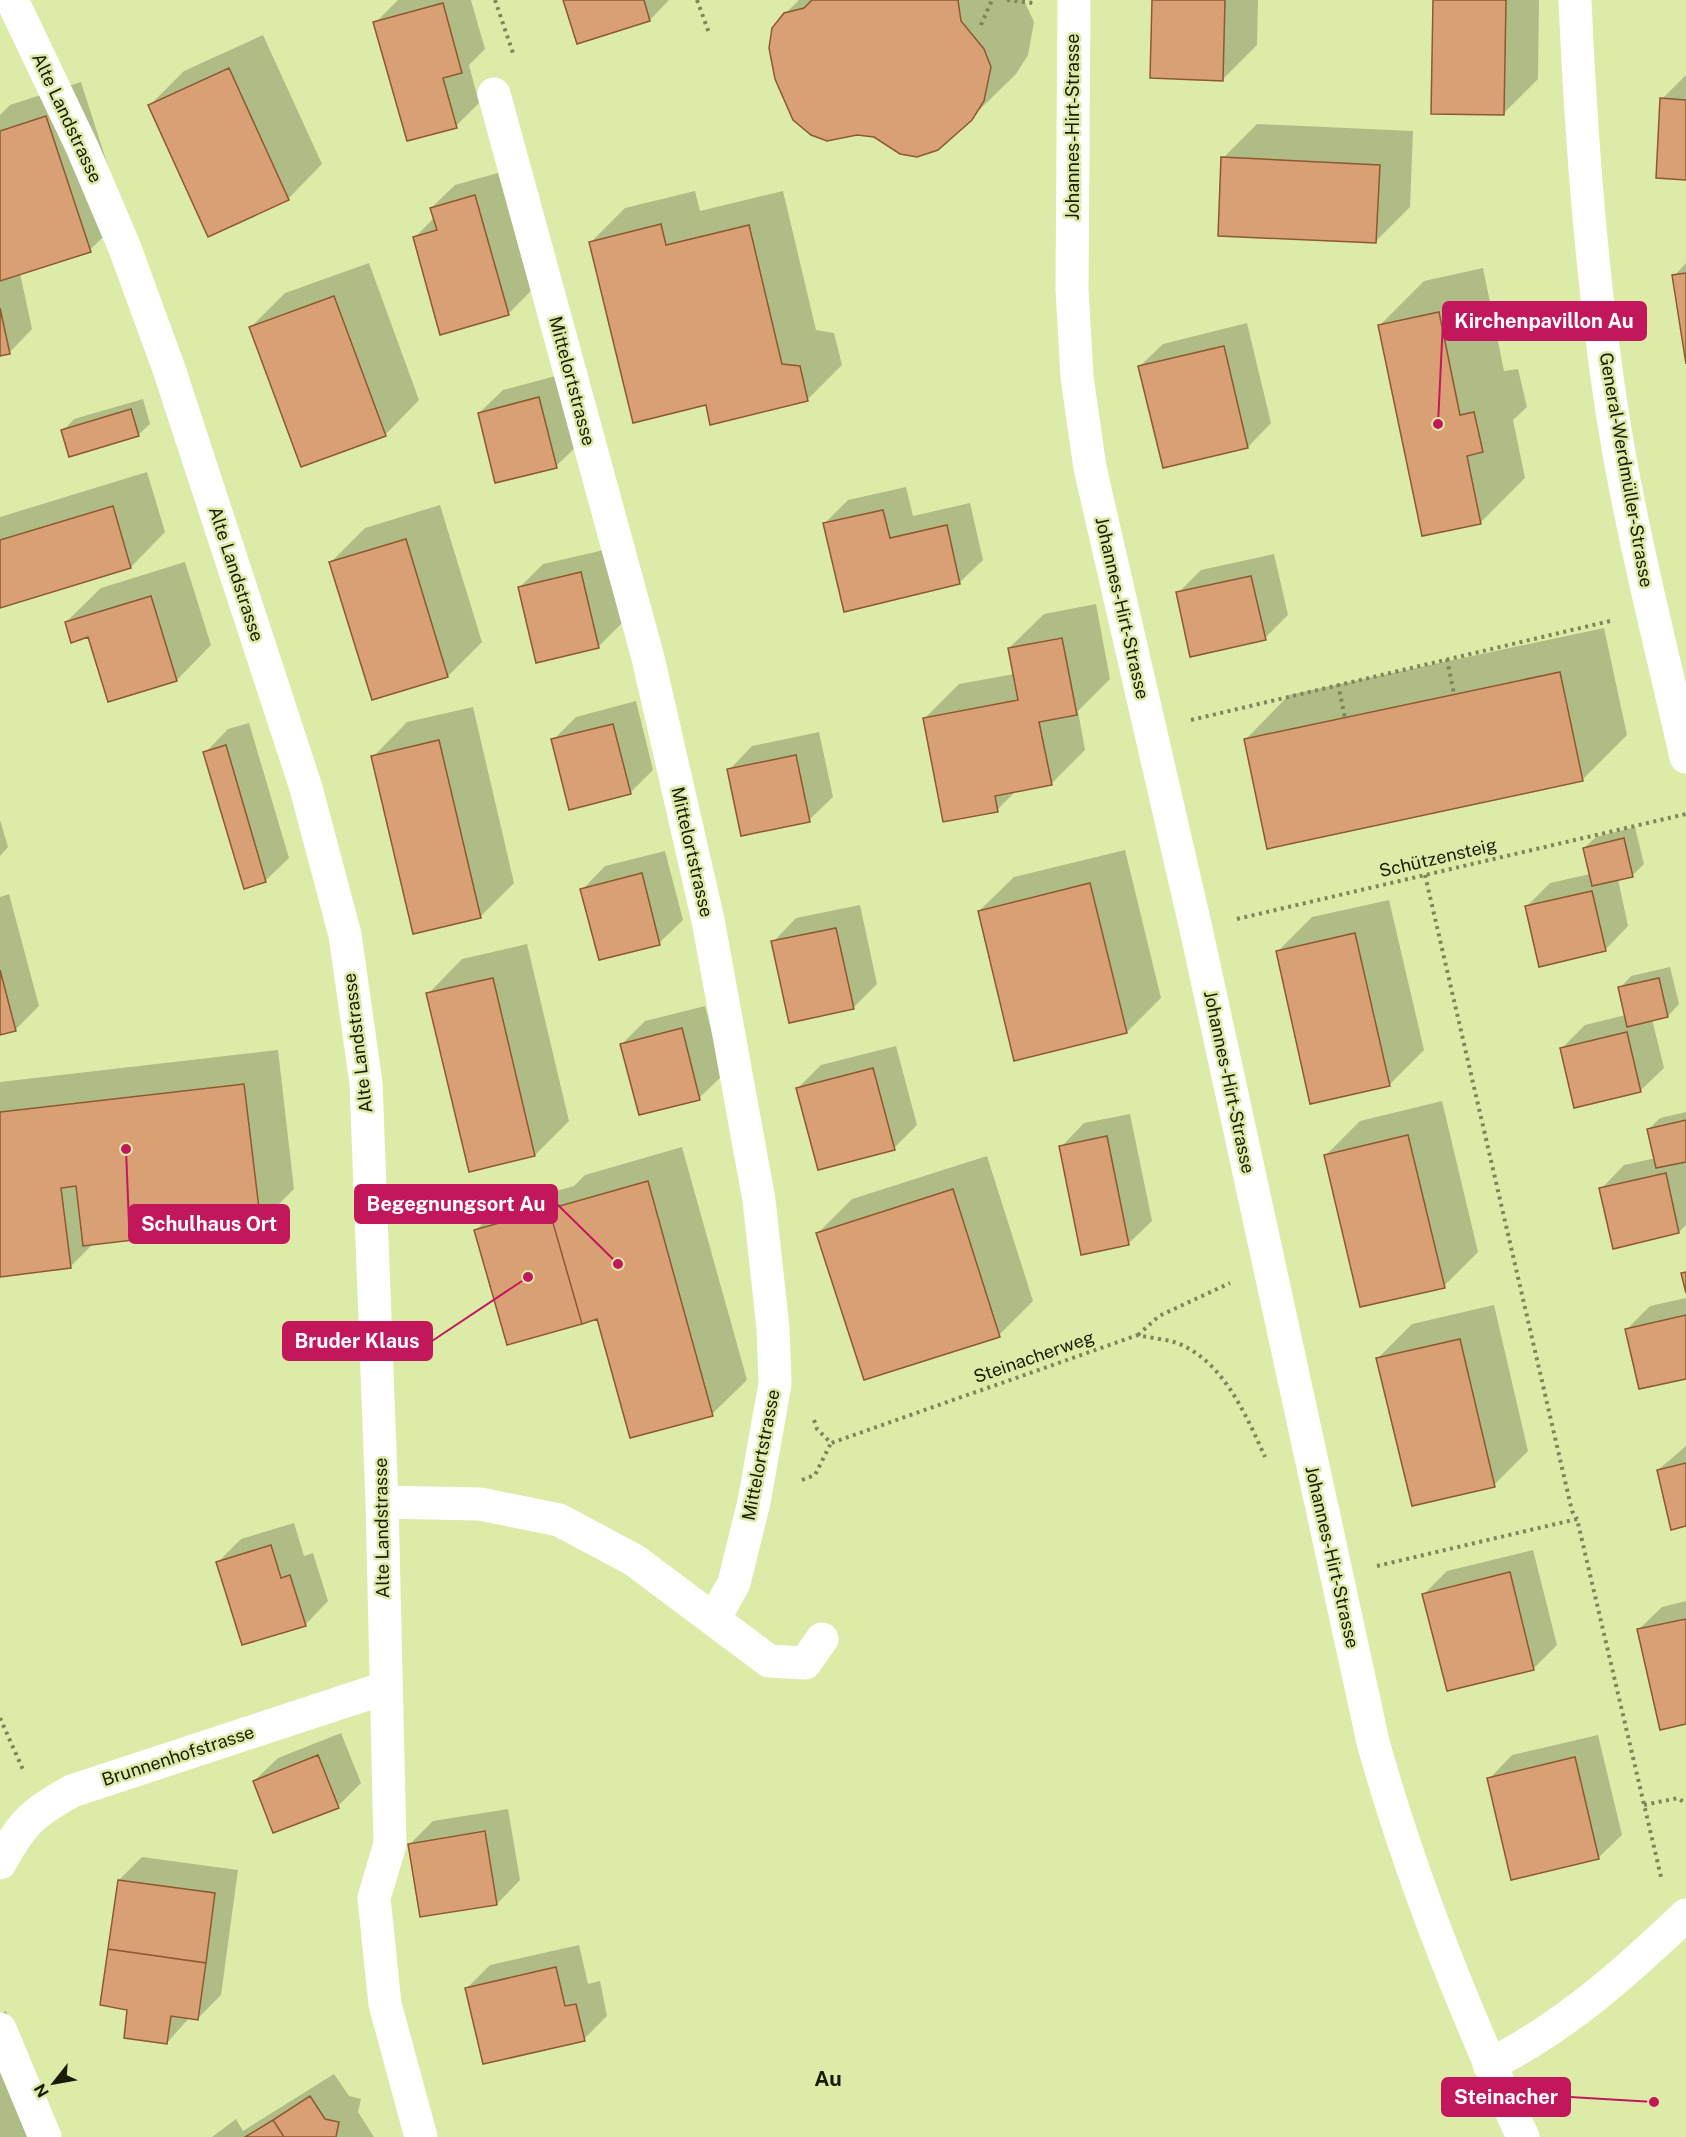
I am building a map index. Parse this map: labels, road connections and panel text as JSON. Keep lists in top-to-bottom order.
{
  "streets": {
    "street": [
      "Alte Landstrasse",
      "Johannes-Hirt-Strasse",
      "Mittelortstrasse",
      "General-Werdmüller-Strasse",
      "Brunnenhofstrasse"
    ],
    "path": ["Schützensteig", "Steinacherweg"]
  },
  "crossings": [
    ["Alte Landstrasse", "Brunnenhofstrasse"],
    ["Johannes-Hirt-Strasse", "Schützensteig"]
  ],
  "districts": ["Au"],
  "places": [
    "Kirchenpavillon Au",
    "Schulhaus Ort",
    "Begegnungsort Au",
    "Bruder Klaus",
    "Steinacher"
  ],
  "north": "bottom left"
}
